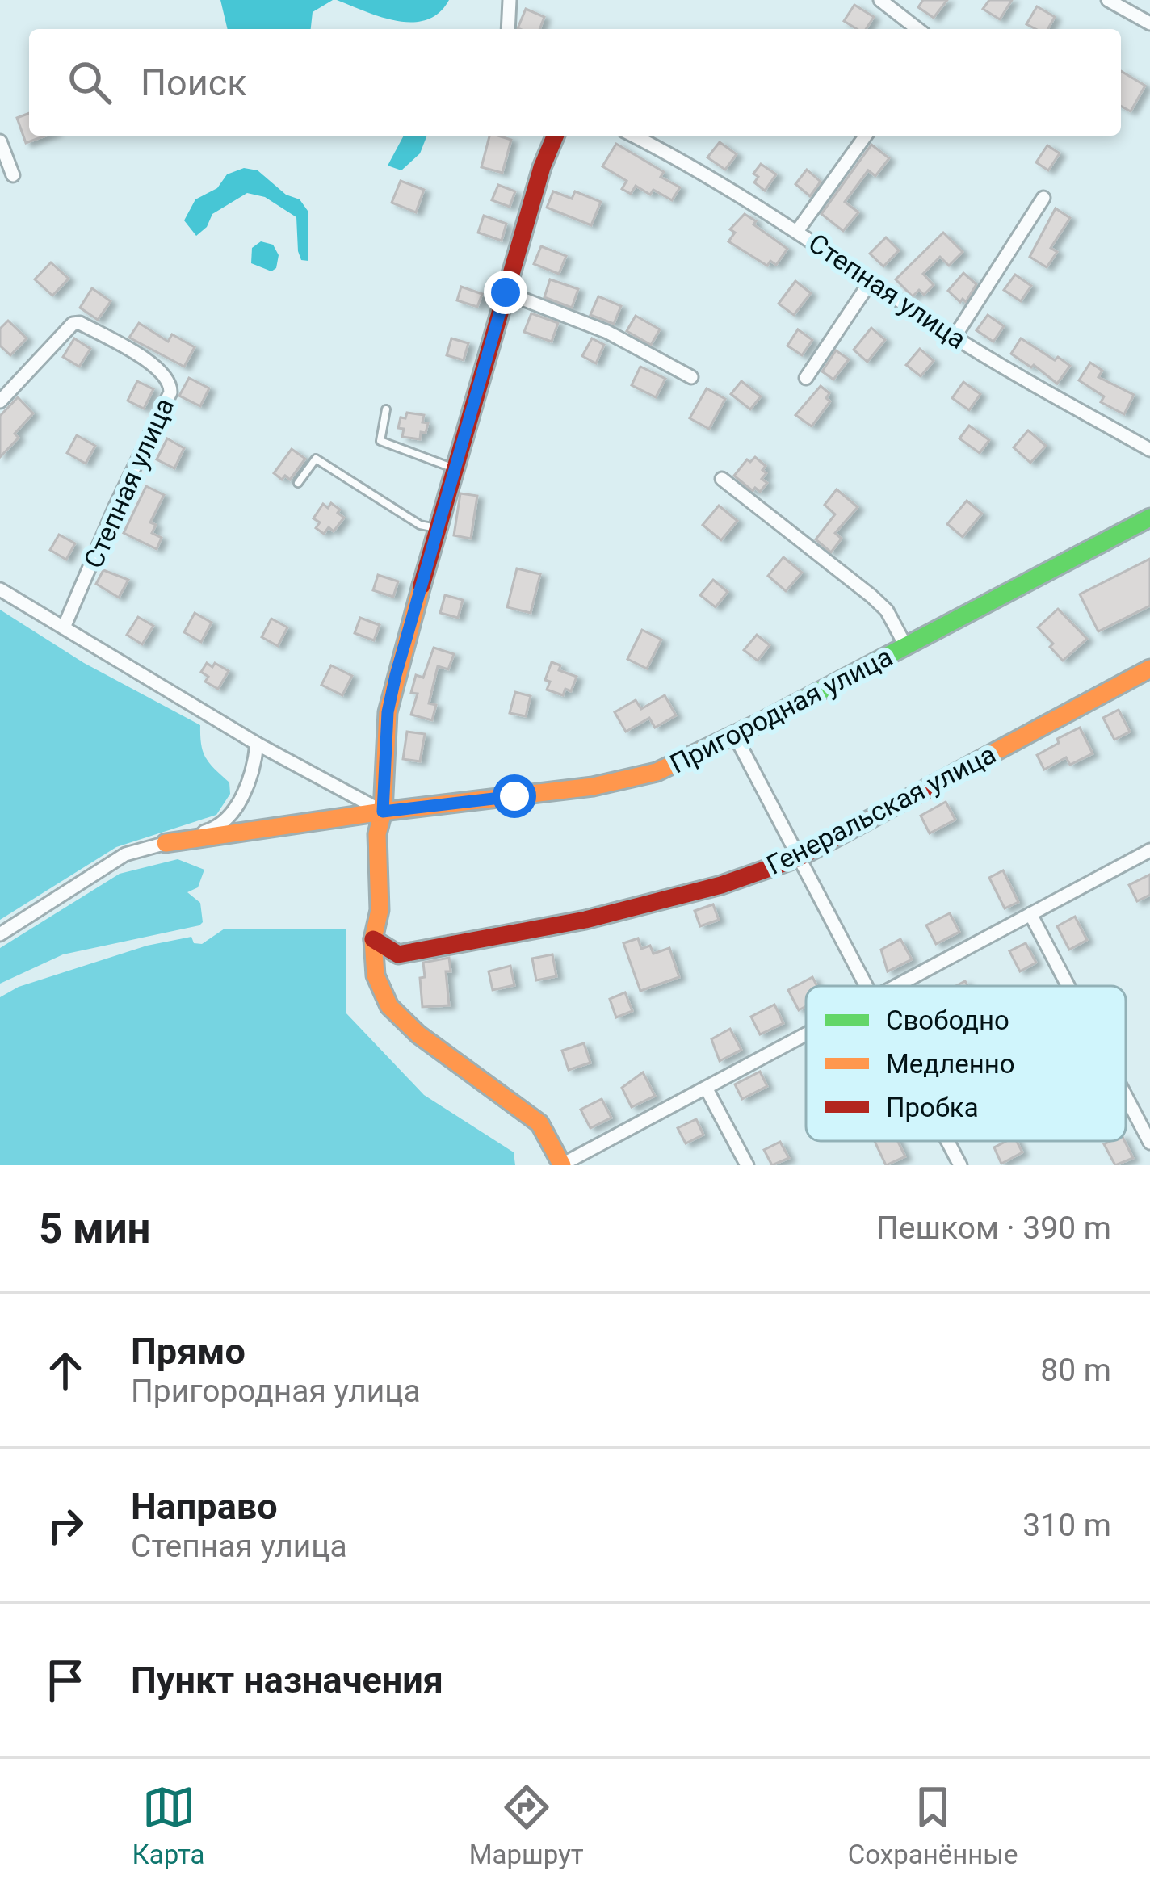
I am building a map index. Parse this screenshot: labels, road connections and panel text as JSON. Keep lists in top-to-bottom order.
{
  "streets": {
    "street": ["Степная улица", "Пригородная улица", "Генеральская улица"]
  },
  "legend": ["Свободно", "Медленно", "Пробка"],
  "page": {
    "search": "Поиск",
    "heading": ["5 мин", "Пешком · 390 m"],
    "list": [
      ["Прямо", "Пригородная улица", "80 m"],
      ["Направо", "Степная улица", "310 m"],
      "Пункт назначения"
    ],
    "nav": ["Карта", "Маршрут", "Сохранённые"]
  }
}
